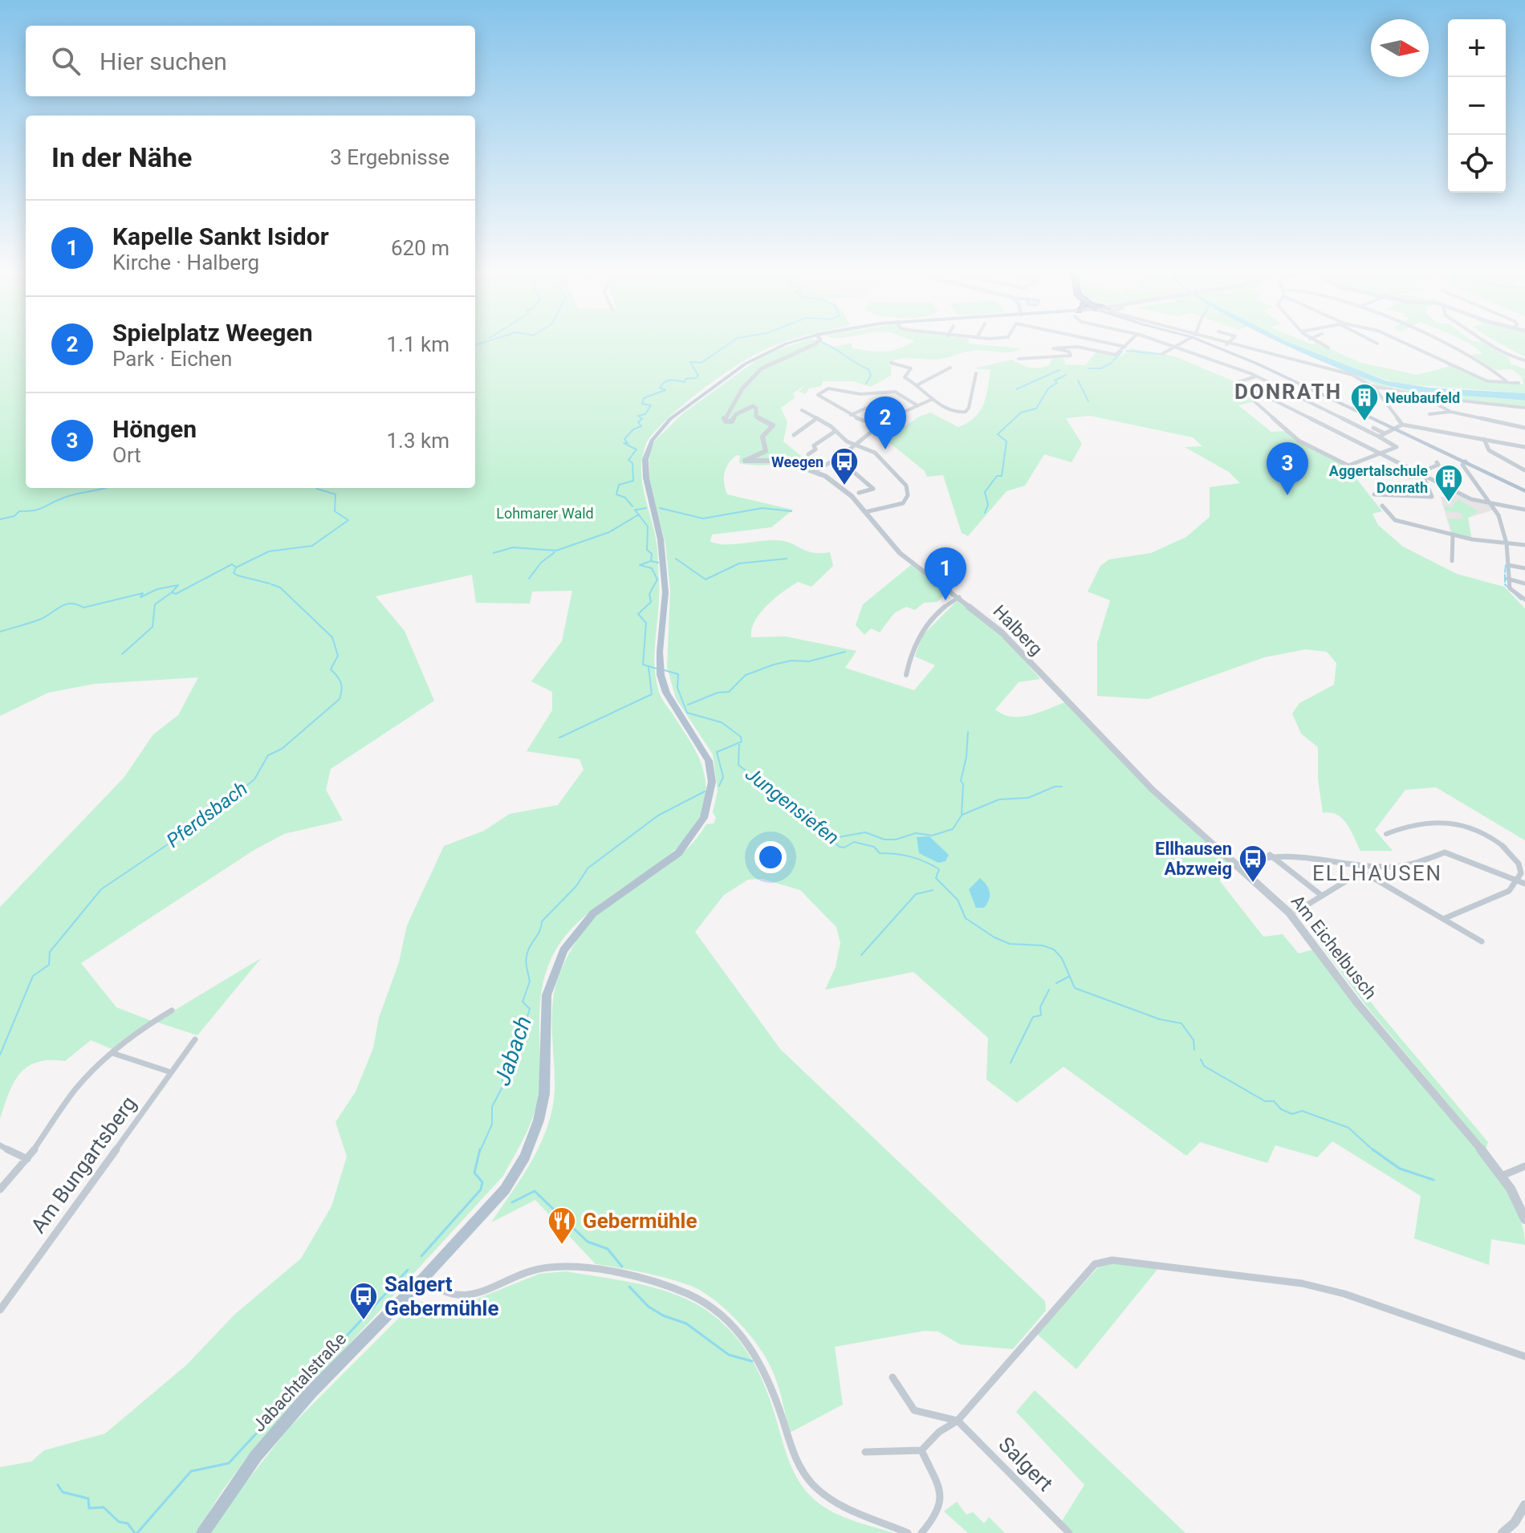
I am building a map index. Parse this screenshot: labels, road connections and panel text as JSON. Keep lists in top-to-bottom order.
{
  "streets": {
    "main road": ["Jabachtalstraße"],
    "street": [
      "Halberg",
      "Am Eichelbusch",
      "Am Bungartsberg",
      "Salgert"
    ]
  },
  "crossings": [
    ["Halberg", "Am Eichelbusch"]
  ],
  "districts": ["DONRATH", "ELLHAUSEN"],
  "water": ["Jungensiefen", "Pferdsbach", "Jabach"],
  "parks": ["Lohmarer Wald"],
  "places": {
    "building": ["Neubaufeld", "Aggertalschule Donrath"],
    "bus stop": ["Weegen", "Ellhausen Abzweig", "Salgert Gebermühle"],
    "restaurant": ["Gebermühle"]
  },
  "north": "right",
  "page": {
    "map_buttons": ["+", "−"],
    "search": "Hier suchen",
    "heading": ["In der Nähe", "3 Ergebnisse"],
    "list": [
      {
        "mark": "1",
        "name": "Kapelle Sankt Isidor",
        "note": "Kirche · Halberg",
        "value": "620 m"
      },
      {
        "mark": "2",
        "name": "Spielplatz Weegen",
        "note": "Park · Eichen",
        "value": "1.1 km"
      },
      {
        "mark": "3",
        "name": "Höngen",
        "note": "Ort",
        "value": "1.3 km"
      }
    ],
    "pins": ["2", "3", "1"]
  }
}
